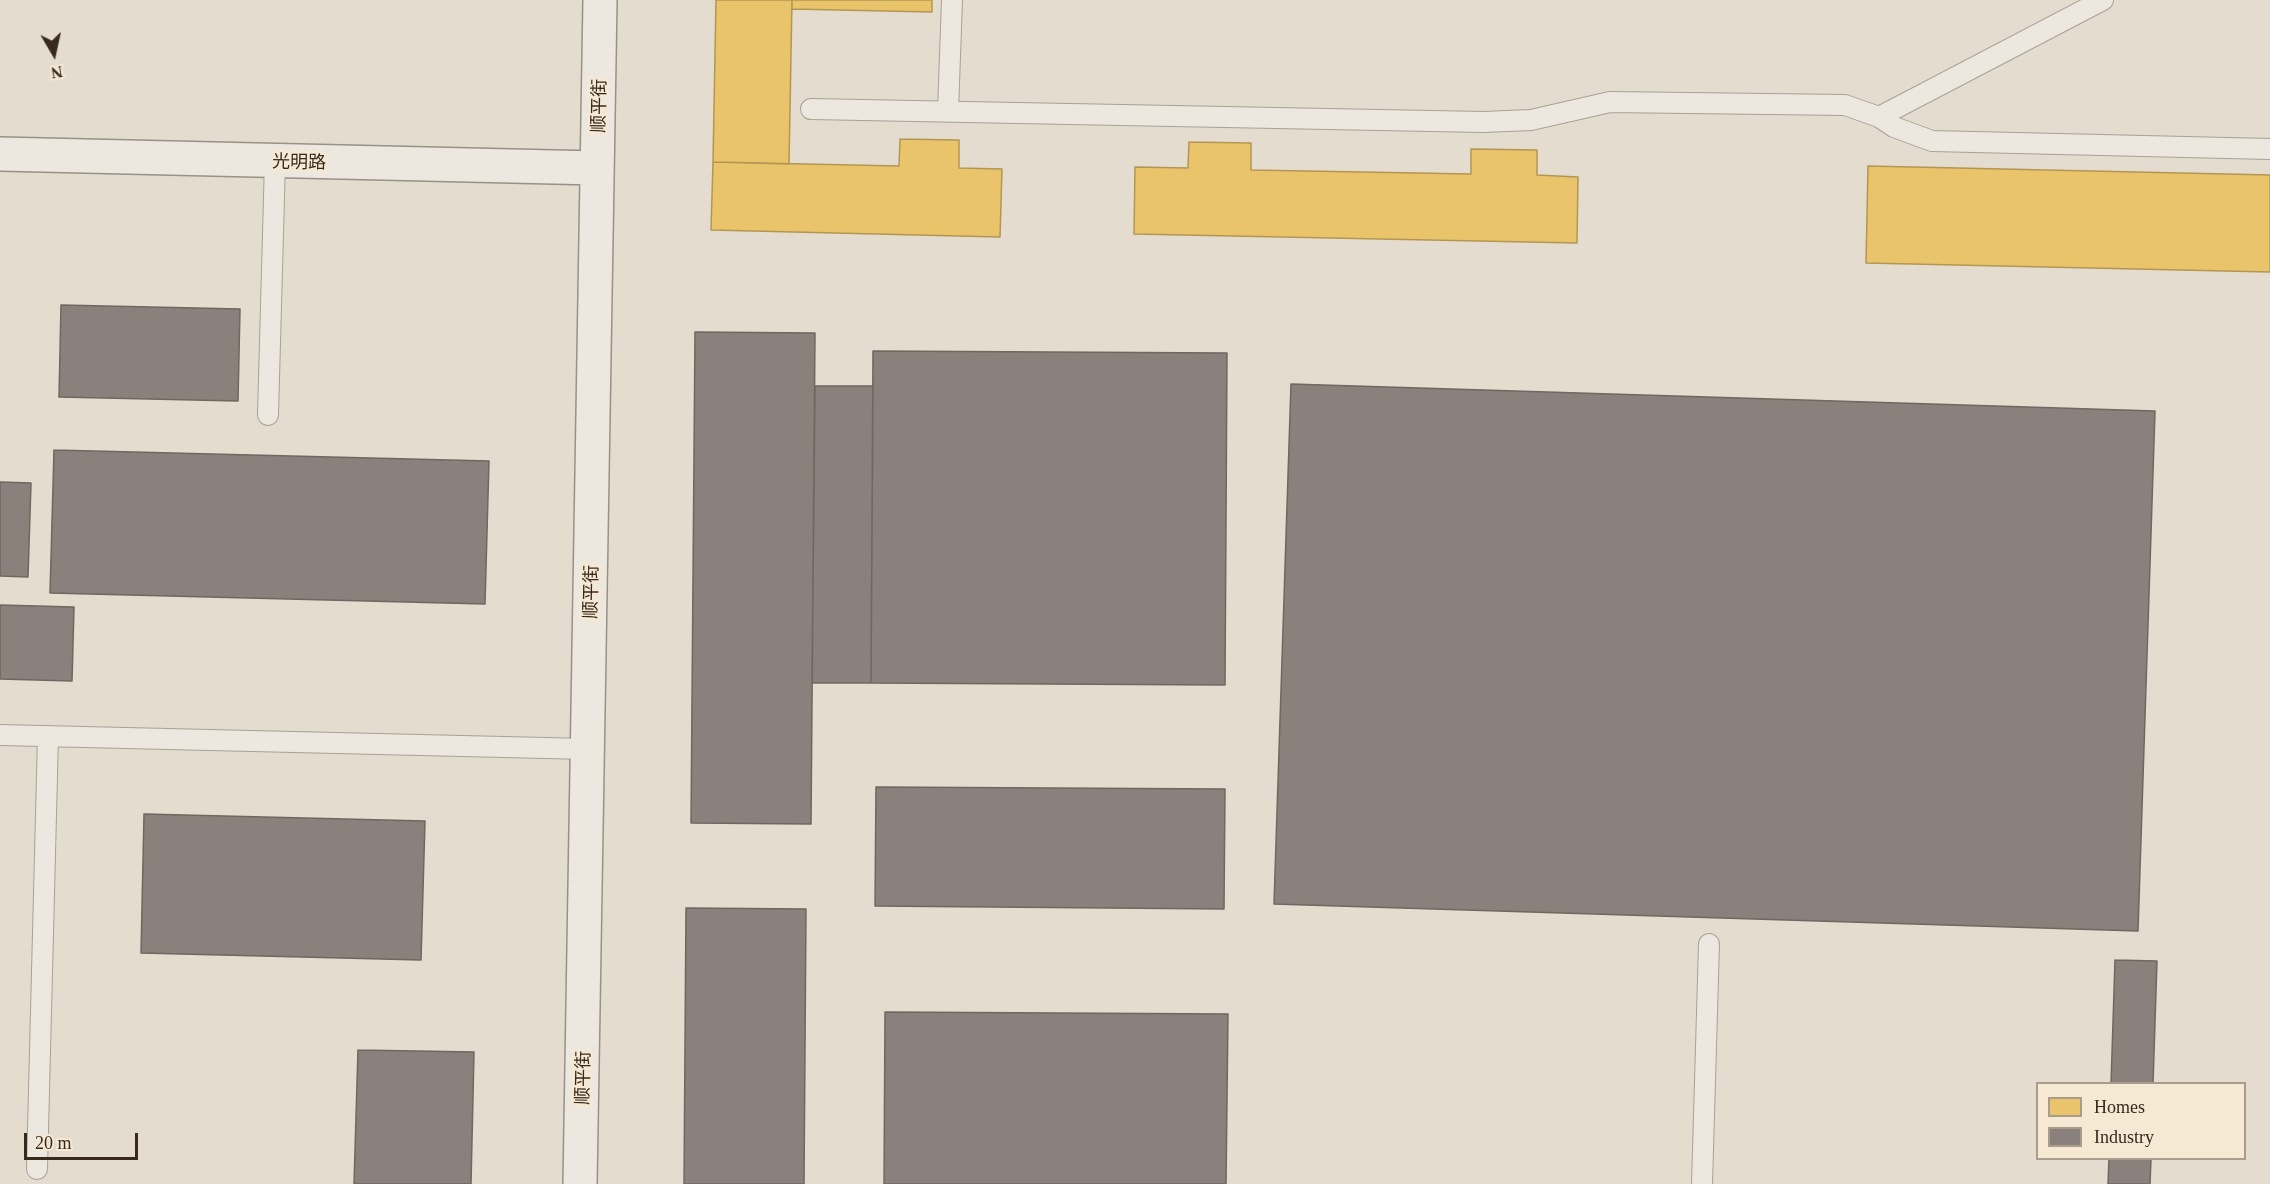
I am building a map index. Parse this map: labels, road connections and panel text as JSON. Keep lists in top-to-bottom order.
{
  "streets": {
    "street": ["顺平街", "光明路"]
  },
  "crossings": [
    ["顺平街", "光明路"]
  ],
  "legend": ["Homes", "Industry"],
  "scale_bar": "20 m",
  "north": "bottom"
}
